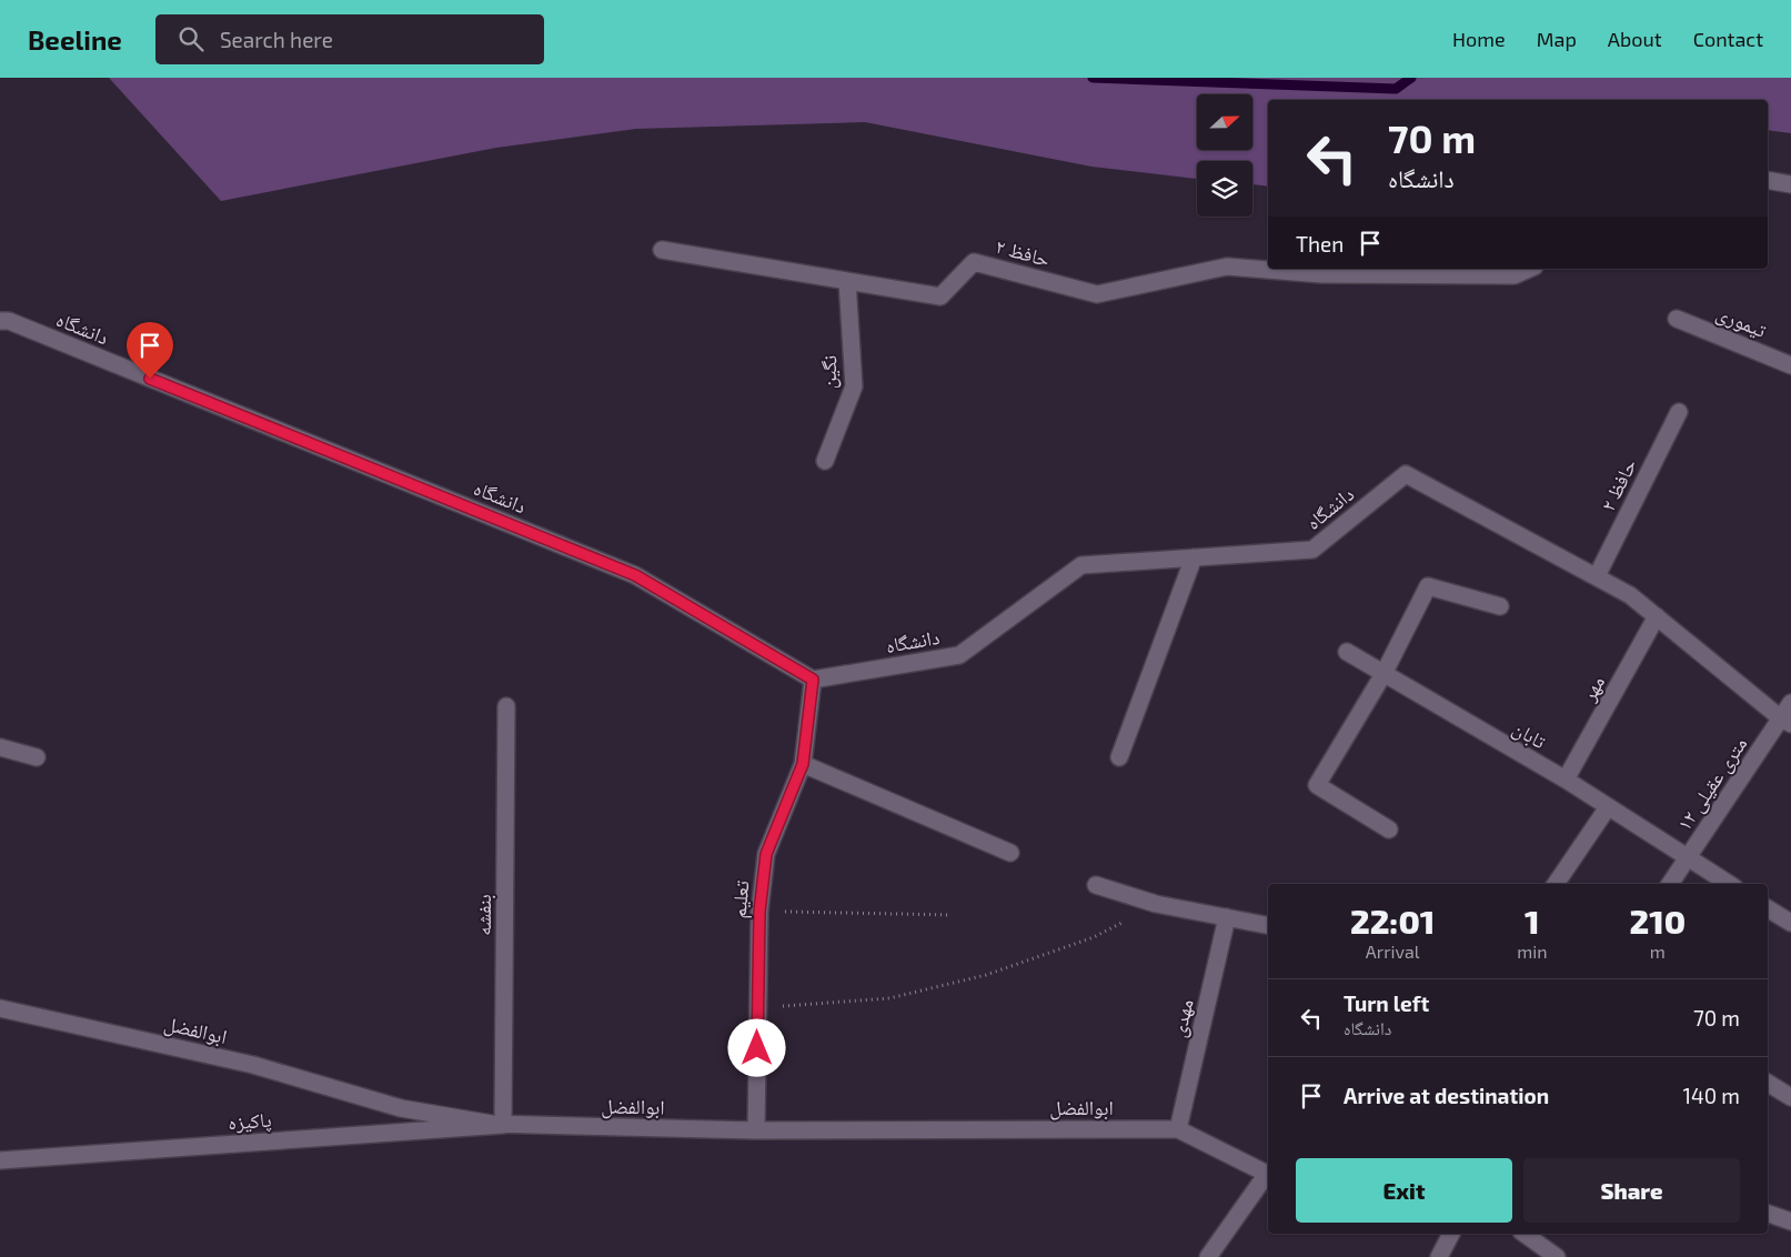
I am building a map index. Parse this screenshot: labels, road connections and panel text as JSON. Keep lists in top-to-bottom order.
{
  "streets": {
    "street": [
      "حافظ ۲",
      "تیموری",
      "دانشگاه",
      "نگین",
      "مهر",
      "تابان",
      "۱۲ متری عقیلی",
      "تعلیم",
      "بنفشه",
      "مهدی",
      "ابوالفضل",
      "پاکیزه"
    ]
  },
  "crossings": [
    ["حافظ ۲", "دانشگاه"],
    ["حافظ ۲", "نگین"],
    ["دانشگاه", "مهر"],
    ["دانشگاه", "۱۲ متری عقیلی"],
    ["دانشگاه", "تعلیم"],
    ["مهر", "تابان"],
    ["تابان", "۱۲ متری عقیلی"],
    ["تعلیم", "ابوالفضل"],
    ["بنفشه", "ابوالفضل"],
    ["بنفشه", "پاکیزه"],
    ["مهدی", "ابوالفضل"],
    ["ابوالفضل", "پاکیزه"]
  ],
  "north": "right",
  "page": {
    "header": "Beeline",
    "search": "Search here",
    "nav": [
      "Home",
      "Map",
      "About",
      "Contact"
    ],
    "turn": ["70 m", "دانشگاه"],
    "then": "Then",
    "eta": [
      "22:01",
      "Arrival",
      "1",
      "min",
      "210",
      "m"
    ],
    "list": [
      {
        "name": "Turn left",
        "note": "دانشگاه",
        "value": "70 m"
      },
      {
        "name": "Arrive at destination",
        "value": "140 m"
      }
    ],
    "buttons": ["Exit", "Share"]
  }
}
